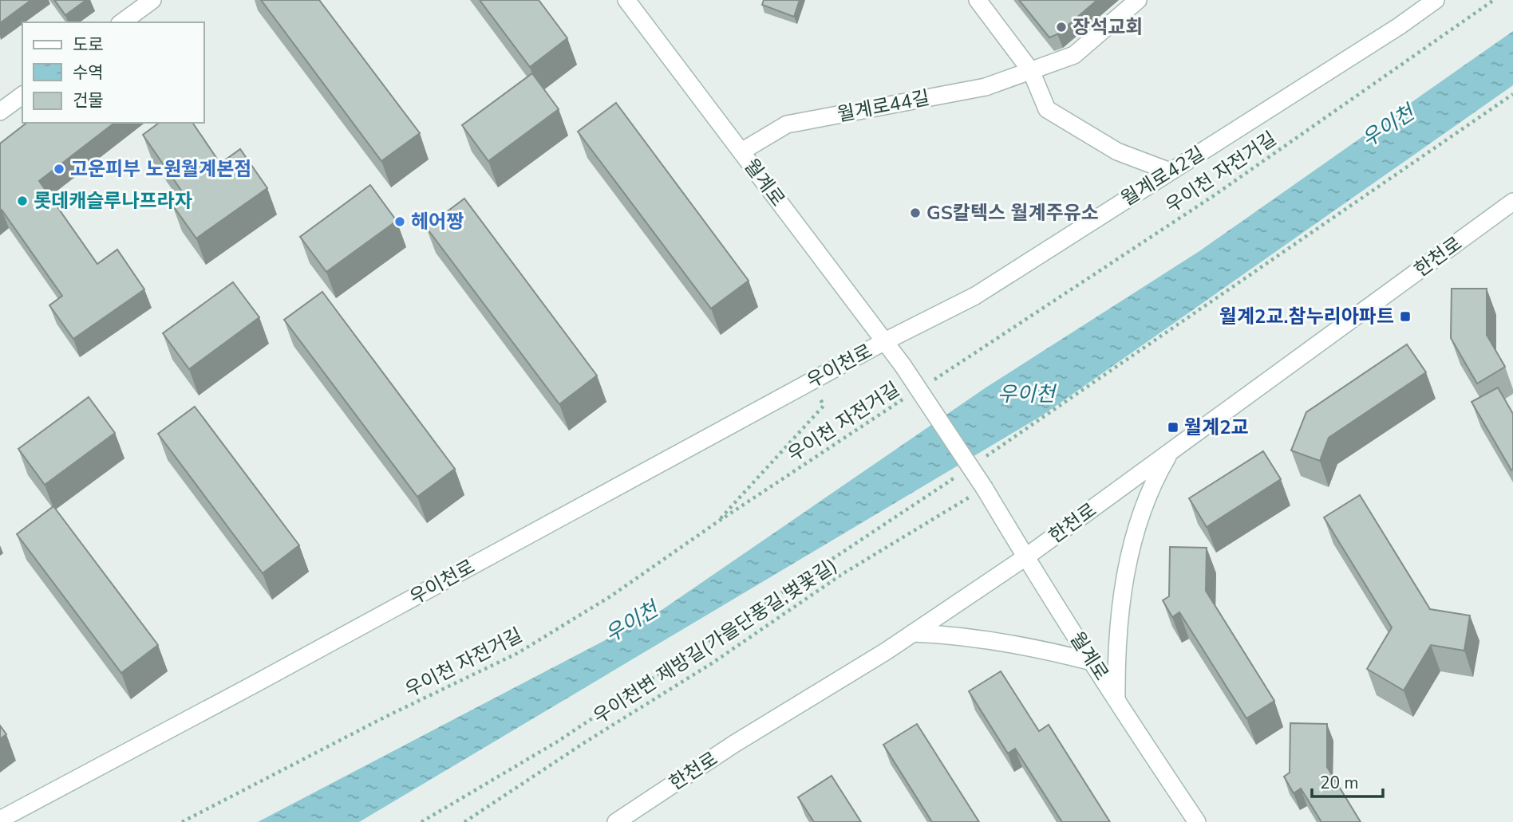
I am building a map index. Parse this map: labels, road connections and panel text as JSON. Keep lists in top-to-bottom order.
{
  "streets": {
    "main road": [
      "월계로44길",
      "월계로42길",
      "월계로",
      "한천로",
      "우이천로"
    ],
    "path": ["우이천 자전거길", "우이천변 제방길(가을단풍길,벚꽃길)"]
  },
  "crossings": [
    ["월계로44길", "월계로"],
    ["월계로42길", "월계로"],
    ["월계로42길", "우이천로"],
    ["월계로", "한천로"],
    ["월계로", "우이천로"],
    ["월계로", "우이천변 제방길(가을단풍길,벚꽃길)"]
  ],
  "water": ["우이천"],
  "places": {
    "other": [
      "장석교회",
      "고운피부 노원월계본점",
      "롯데캐슬루나프라자",
      "GS칼텍스 월계주유소",
      "헤어짱"
    ],
    "transit": ["월계2교.참누리아파트", "월계2교"]
  },
  "legend": ["도로", "수역", "건물"],
  "scale_bar": "20 m"
}
